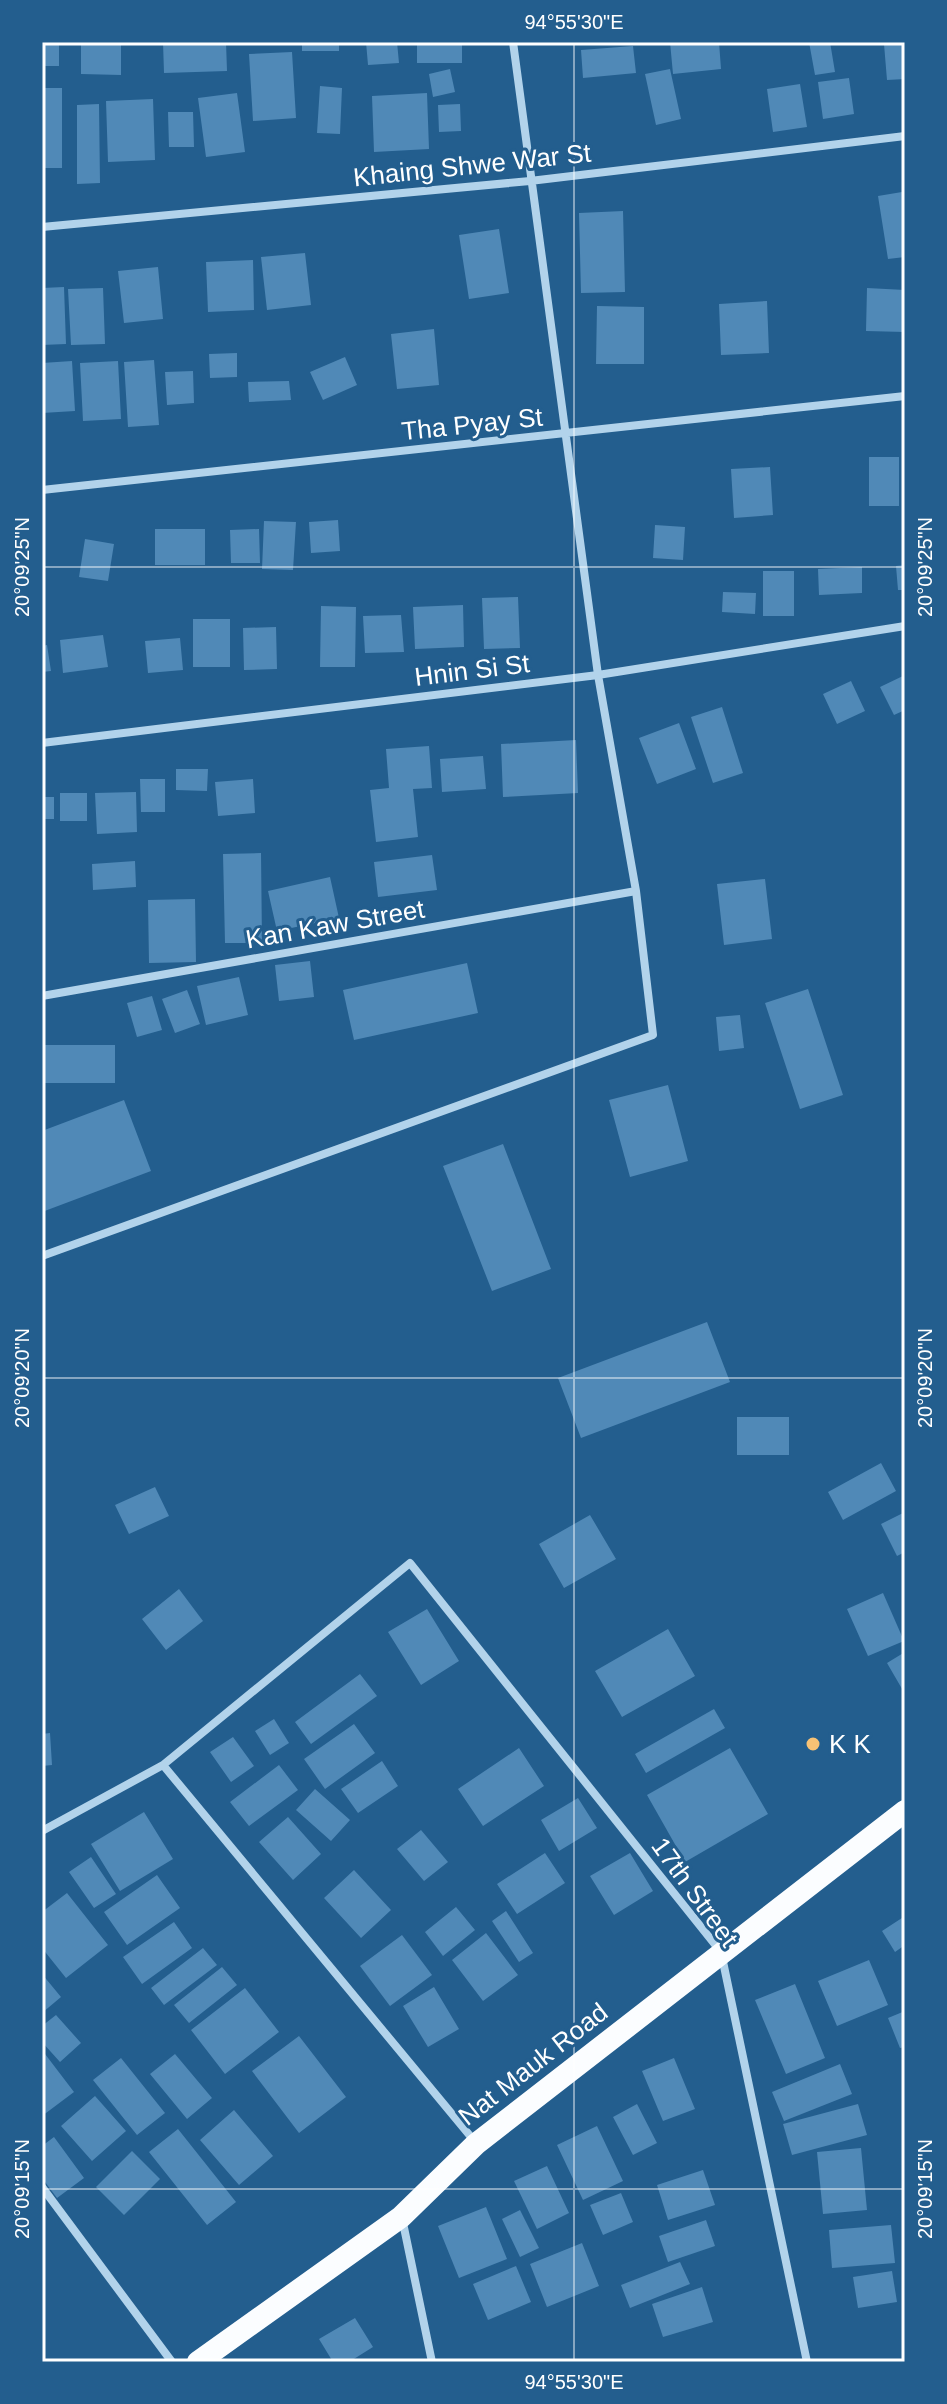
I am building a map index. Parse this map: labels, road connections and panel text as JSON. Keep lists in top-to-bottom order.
{
  "streets": {
    "highway": ["Nat Mauk Road"],
    "street": [
      "Khaing Shwe War St",
      "Tha Pyay St",
      "Hnin Si St",
      "Kan Kaw Street",
      "17th Street"
    ]
  },
  "crossings": [
    ["17th Street", "Nat Mauk Road"]
  ],
  "places": ["K K"],
  "coordinates": [
    "94°55'30\"E",
    "20°09'25\"N",
    "20°09'20\"N",
    "20°09'15\"N"
  ]
}
